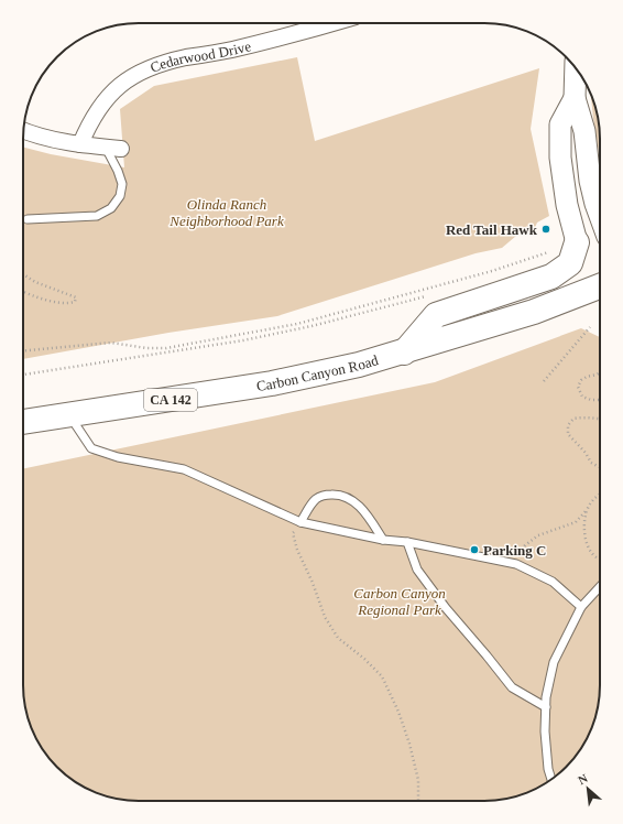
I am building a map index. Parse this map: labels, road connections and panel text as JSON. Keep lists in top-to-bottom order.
{
  "streets": {
    "main road": ["Carbon Canyon Road", "CA 142"],
    "street": ["Cedarwood Drive"]
  },
  "parks": ["Olinda Ranch Neighborhood Park", "Carbon Canyon Regional Park"],
  "places": ["Red Tail Hawk", "Parking C"],
  "north": "top left"
}
